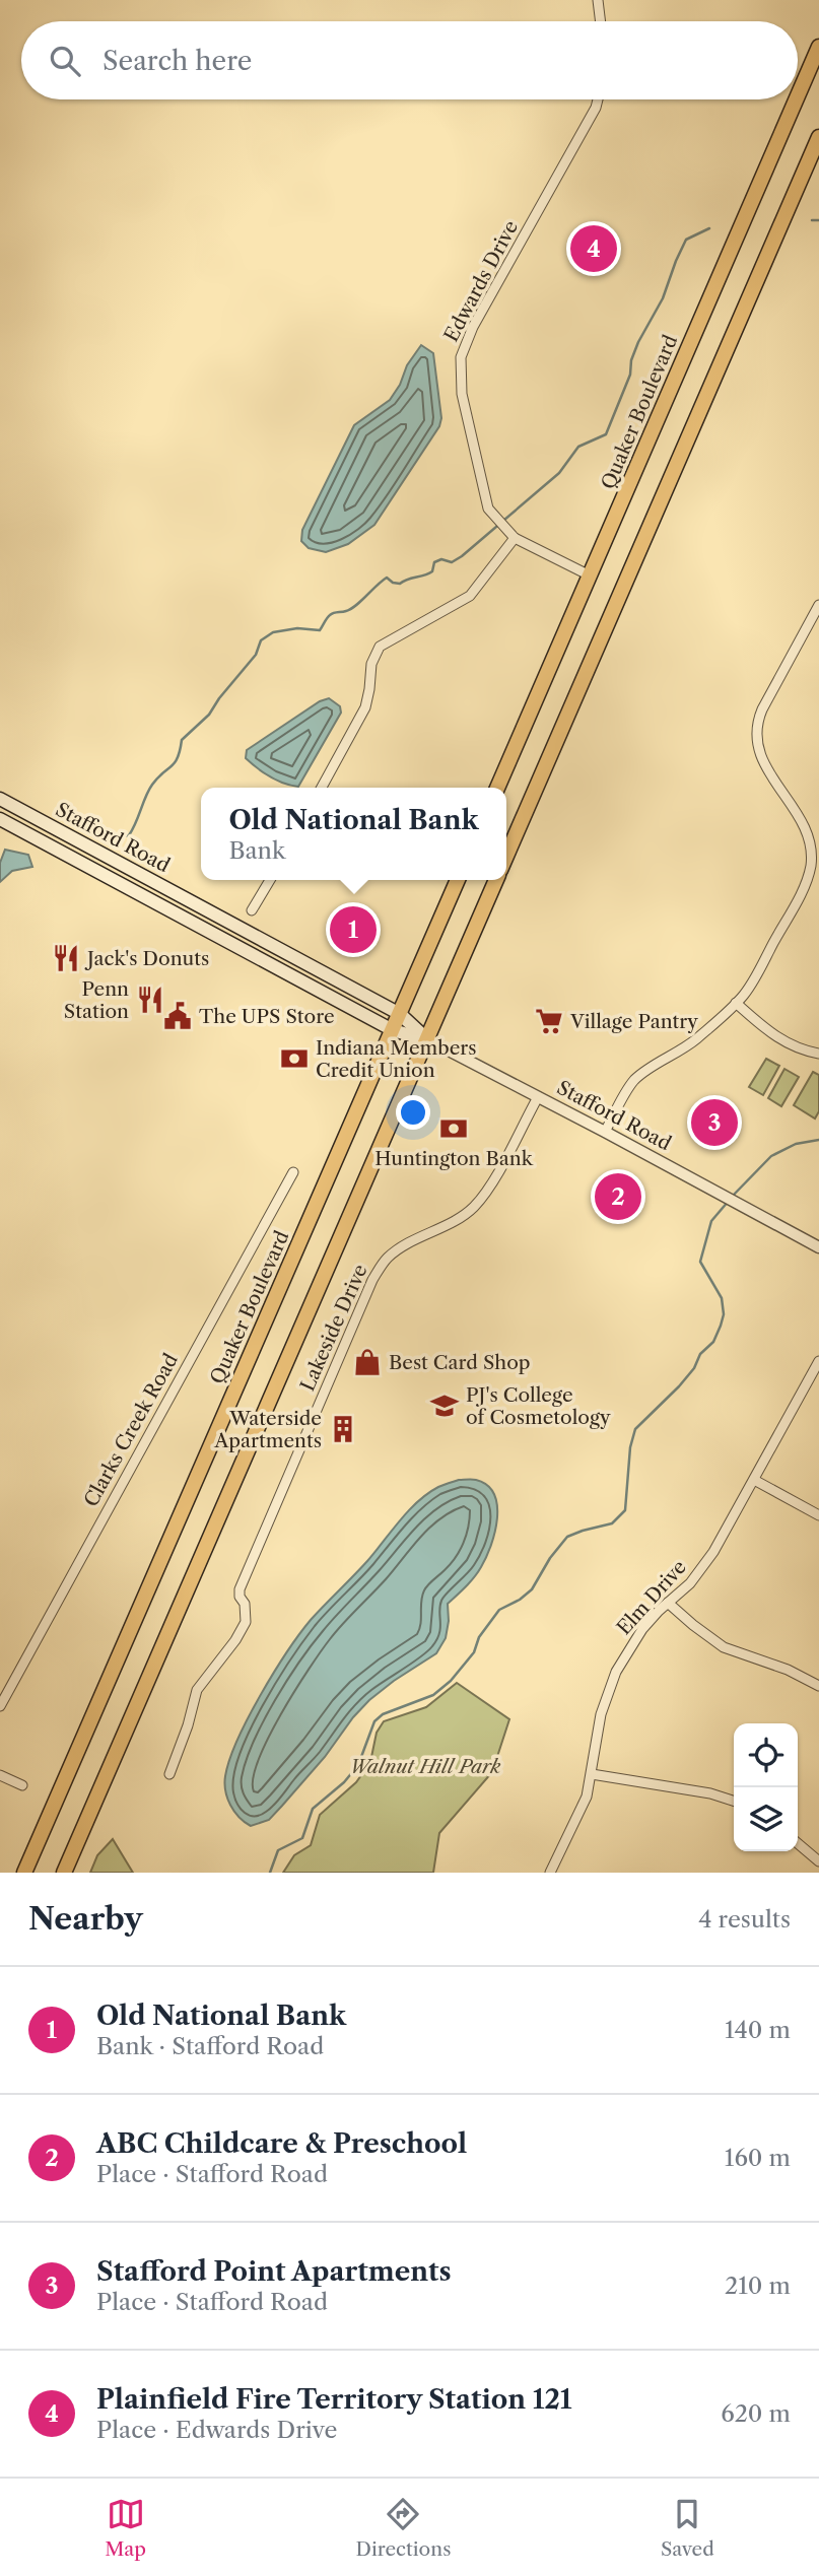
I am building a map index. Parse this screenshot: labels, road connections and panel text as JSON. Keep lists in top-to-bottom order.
{
  "streets": {
    "main road": ["Quaker Boulevard", "Stafford Road"],
    "street": [
      "Edwards Drive",
      "Lakeside Drive",
      "Clarks Creek Road",
      "Elm Drive"
    ]
  },
  "crossings": [
    ["Edwards Drive", "Quaker Boulevard"],
    ["Quaker Boulevard", "Stafford Road"],
    ["Stafford Road", "Lakeside Drive"]
  ],
  "parks": ["Walnut Hill Park"],
  "places": {
    "restaurant": ["Jack's Donuts", "Penn Station"],
    "public building": ["The UPS Store"],
    "supermarket": ["Village Pantry"],
    "bank": ["Indiana Members Credit Union", "Huntington Bank"],
    "shop": ["Best Card Shop"],
    "school or university": ["PJ's College of Cosmetology"],
    "building": ["Waterside Apartments"]
  },
  "page": {
    "search": "Search here",
    "pins": [
      "4",
      "1",
      "3",
      "2"
    ],
    "popup": ["Old National Bank", "Bank"],
    "heading": ["Nearby", "4 results"],
    "list": [
      {
        "mark": "1",
        "name": "Old National Bank",
        "note": "Bank · Stafford Road",
        "value": "140 m"
      },
      {
        "mark": "2",
        "name": "ABC Childcare & Preschool",
        "note": "Place · Stafford Road",
        "value": "160 m"
      },
      {
        "mark": "3",
        "name": "Stafford Point Apartments",
        "note": "Place · Stafford Road",
        "value": "210 m"
      },
      {
        "mark": "4",
        "name": "Plainfield Fire Territory Station 121",
        "note": "Place · Edwards Drive",
        "value": "620 m"
      }
    ],
    "nav": ["Map", "Directions", "Saved"]
  }
}
